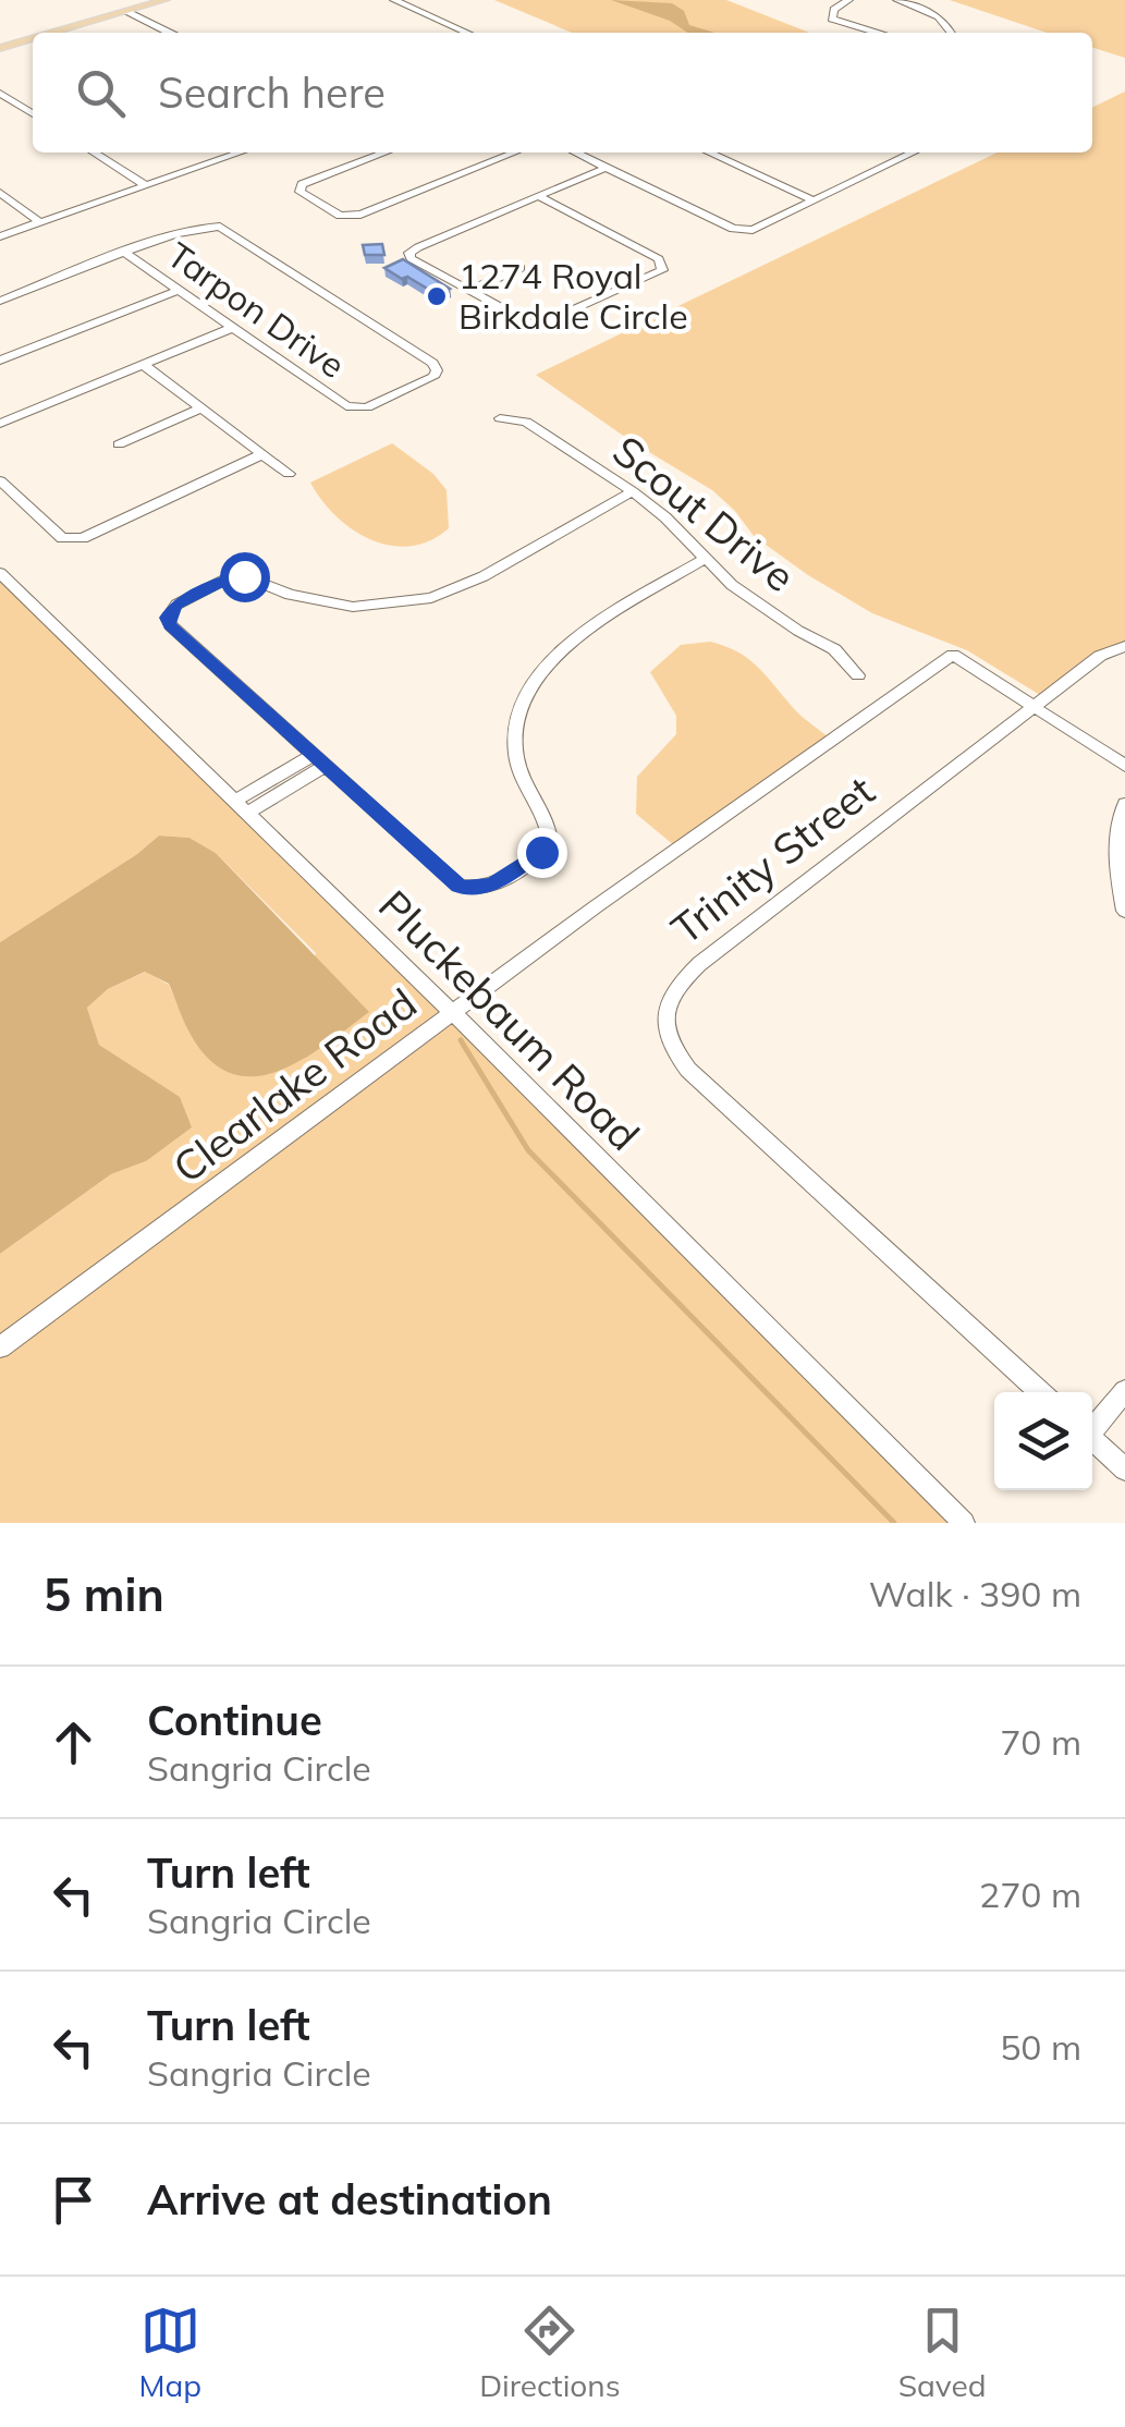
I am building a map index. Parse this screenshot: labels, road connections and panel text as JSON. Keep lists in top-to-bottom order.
{
  "streets": {
    "street": [
      "Tarpon Drive",
      "Scout Drive",
      "Trinity Street",
      "Pluckebaum Road",
      "Clearlake Road"
    ]
  },
  "crossings": [
    ["Trinity Street", "Clearlake Road"],
    ["Pluckebaum Road", "Clearlake Road"]
  ],
  "places": ["1274 Royal Birkdale Circle"],
  "page": {
    "search": "Search here",
    "heading": ["5 min", "Walk · 390 m"],
    "list": [
      ["Continue", "Sangria Circle", "70 m"],
      ["Turn left", "Sangria Circle", "270 m"],
      ["Turn left", "Sangria Circle", "50 m"],
      "Arrive at destination"
    ],
    "nav": ["Map", "Directions", "Saved"]
  }
}
